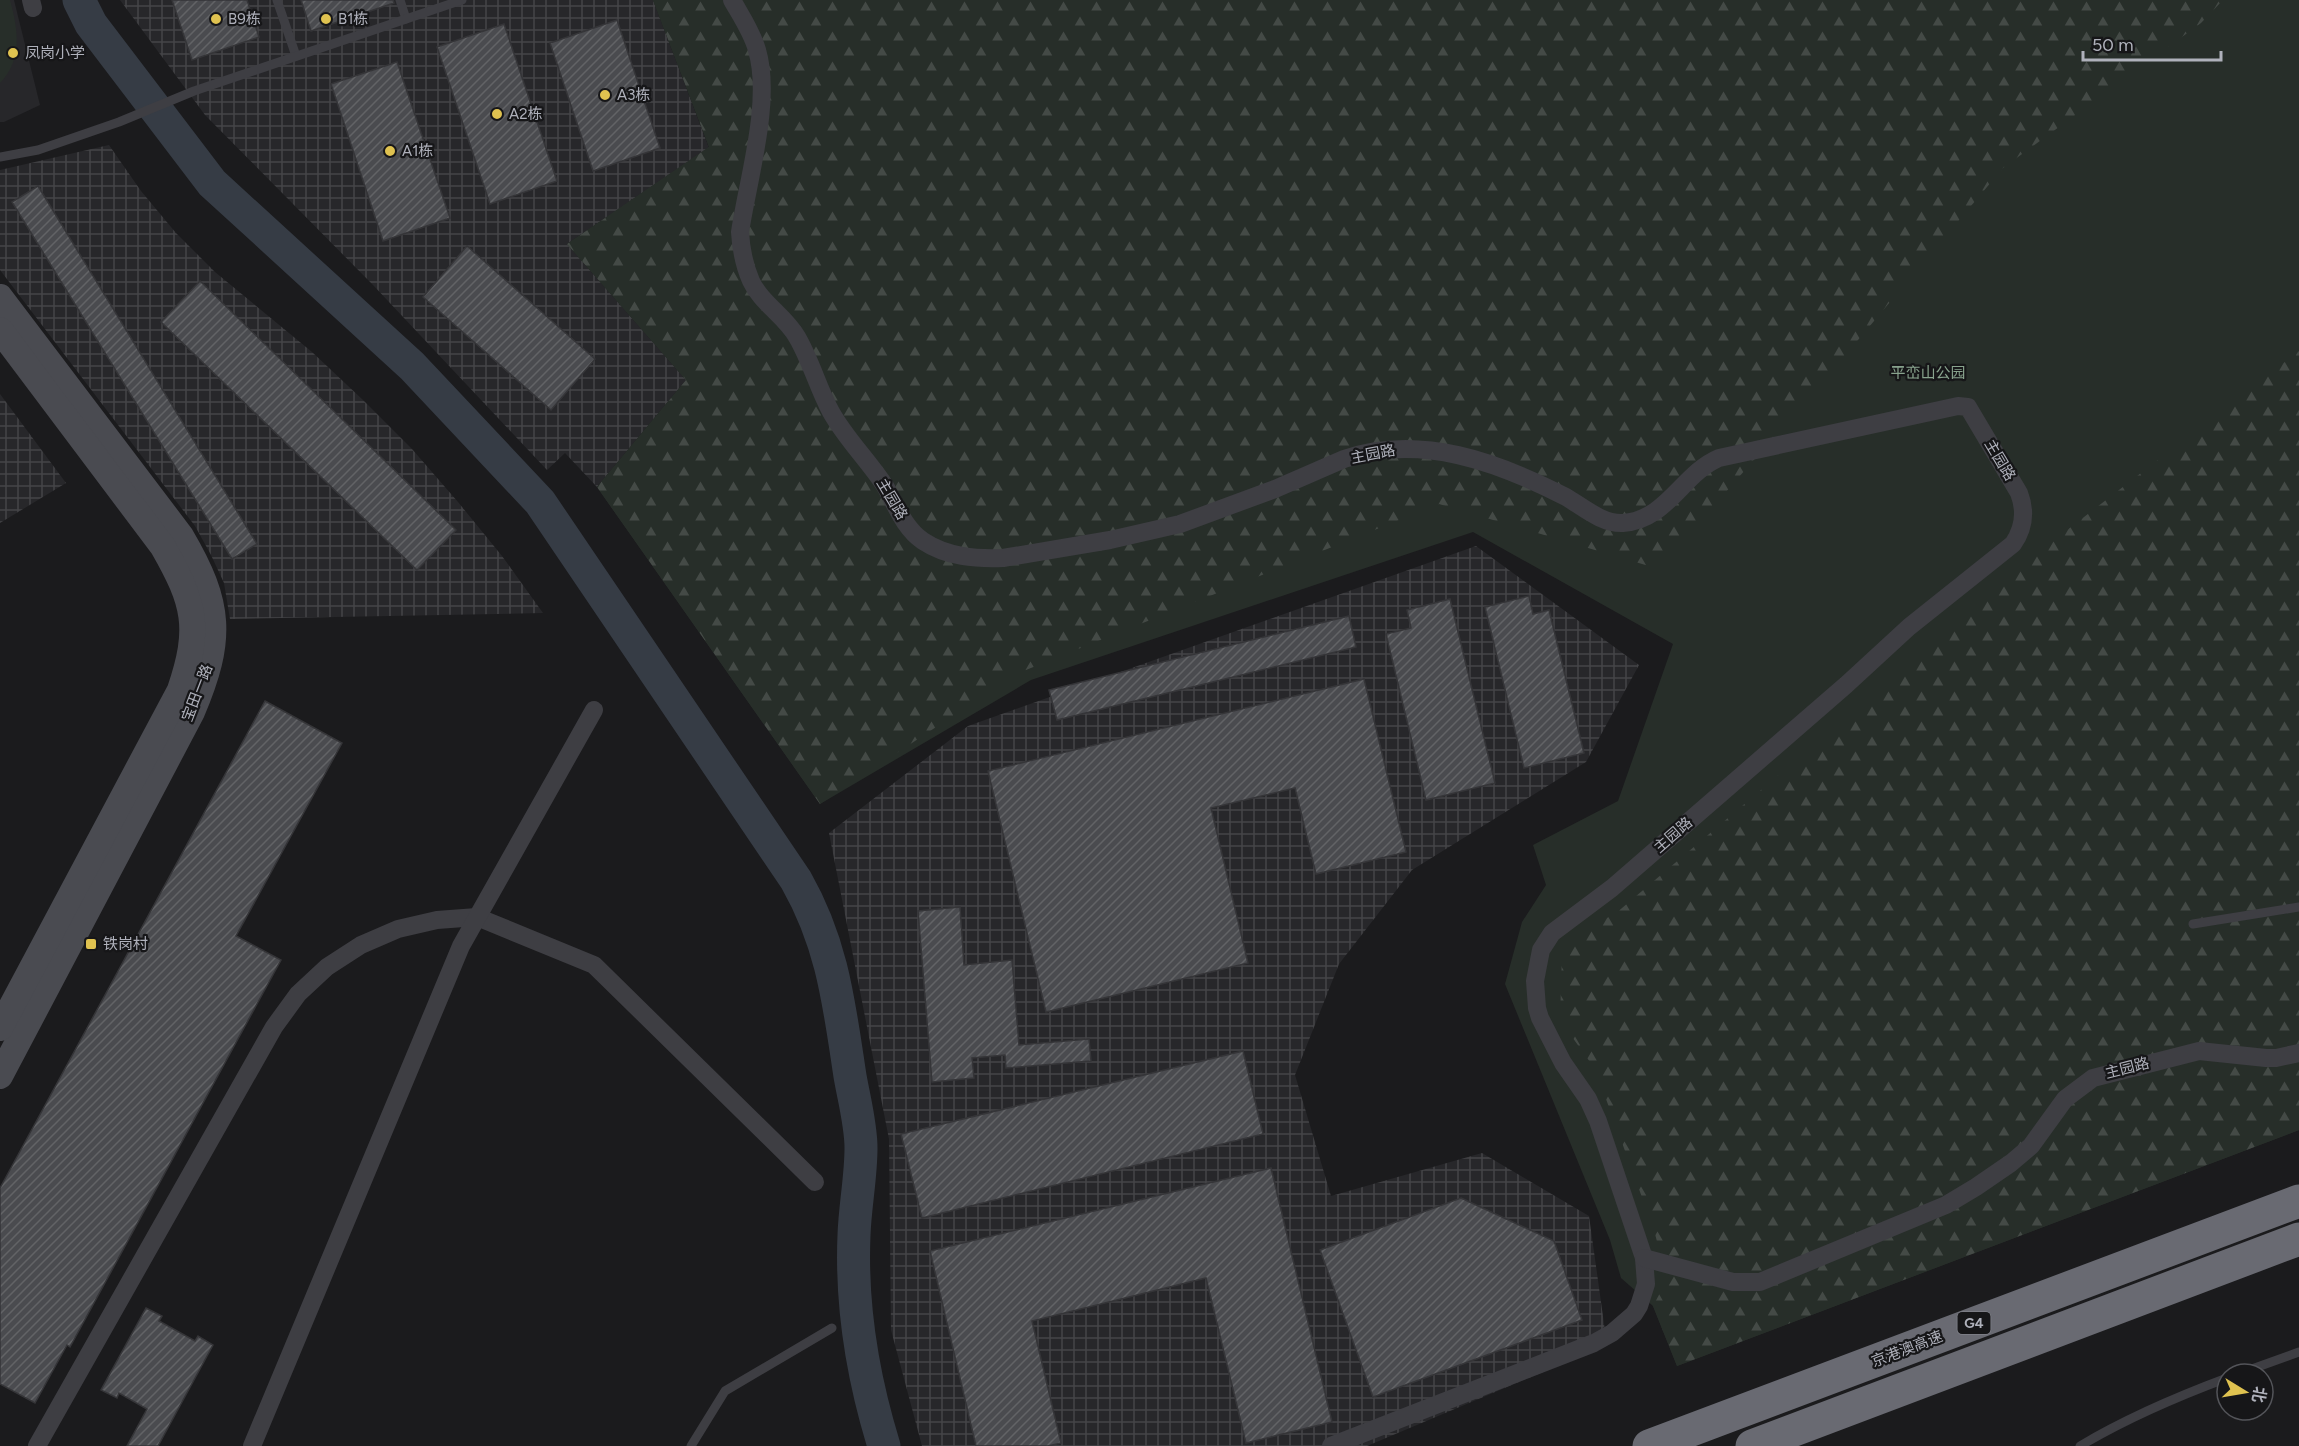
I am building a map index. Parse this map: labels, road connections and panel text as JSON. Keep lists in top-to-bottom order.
{
  "streets": {
    "highway": ["G4", "京港澳高速"],
    "main road": ["宝田一路"],
    "street": ["主园路"]
  },
  "parks": ["平峦山公园"],
  "places": {
    "other": [
      "B9栋",
      "B1栋",
      "凤岗小学",
      "A3栋",
      "A2栋",
      "A1栋"
    ],
    "transit": ["铁岗村"]
  },
  "scale_bar": "50 m",
  "north": "right"
}
